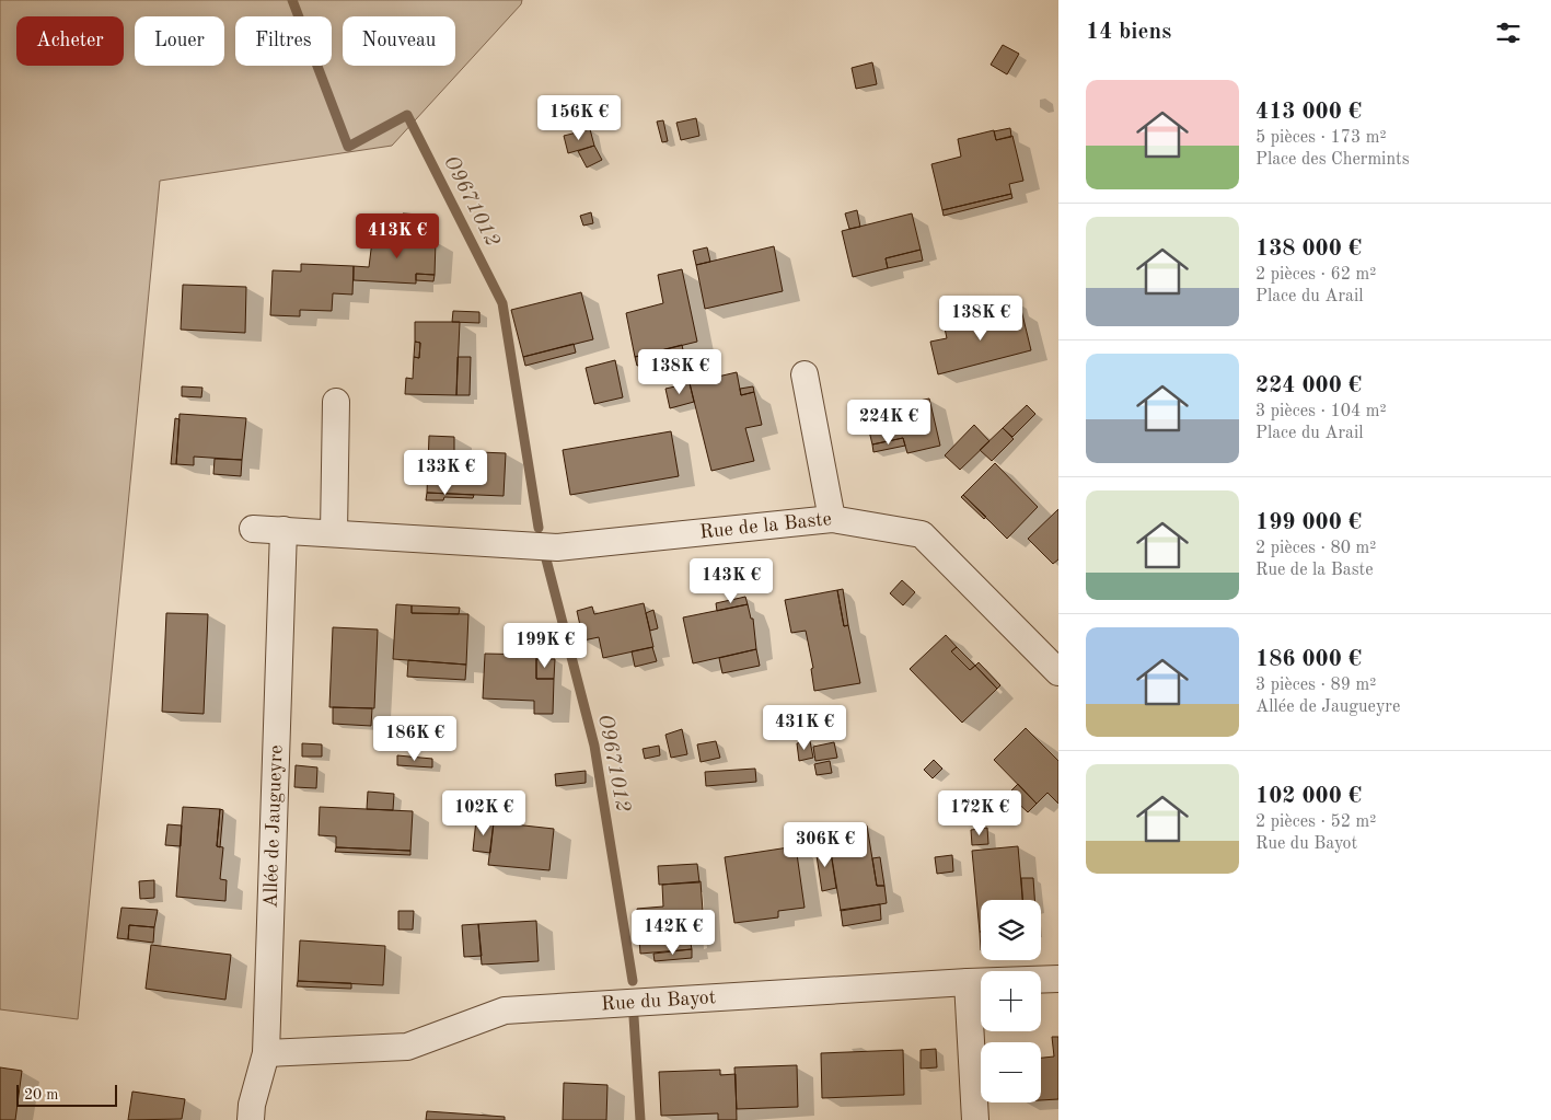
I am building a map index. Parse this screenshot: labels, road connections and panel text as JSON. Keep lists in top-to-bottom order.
{
  "streets": {
    "street": ["Rue de la Baste", "Allée de Jaugueyre", "Rue du Bayot"]
  },
  "crossings": [
    ["Rue de la Baste", "Allée de Jaugueyre"],
    ["Allée de Jaugueyre", "Rue du Bayot"]
  ],
  "water": ["O9671012"],
  "scale_bar": "20 m",
  "page": {
    "heading": "14 biens",
    "chip": [
      "Acheter",
      "Louer",
      "Filtres",
      "Nouveau"
    ],
    "list": [
      {
        "name": "413 000 €",
        "note": "5 pièces · 173 m² · Place des Chermints"
      },
      {
        "name": "138 000 €",
        "note": "2 pièces · 62 m² · Place du Arail"
      },
      {
        "name": "224 000 €",
        "note": "3 pièces · 104 m² · Place du Arail"
      },
      {
        "name": "199 000 €",
        "note": "2 pièces · 80 m² · Rue de la Baste"
      },
      {
        "name": "186 000 €",
        "note": "3 pièces · 89 m² · Allée de Jaugueyre"
      },
      {
        "name": "102 000 €",
        "note": "2 pièces · 52 m² · Rue du Bayot"
      }
    ],
    "price": [
      "156K €",
      "413K €",
      "138K €",
      "138K €",
      "224K €",
      "133K €",
      "143K €",
      "199K €",
      "431K €",
      "186K €",
      "102K €",
      "172K €",
      "306K €",
      "142K €"
    ],
    "map_buttons": ["+", "−"],
    "scale": "20 m"
  }
}
